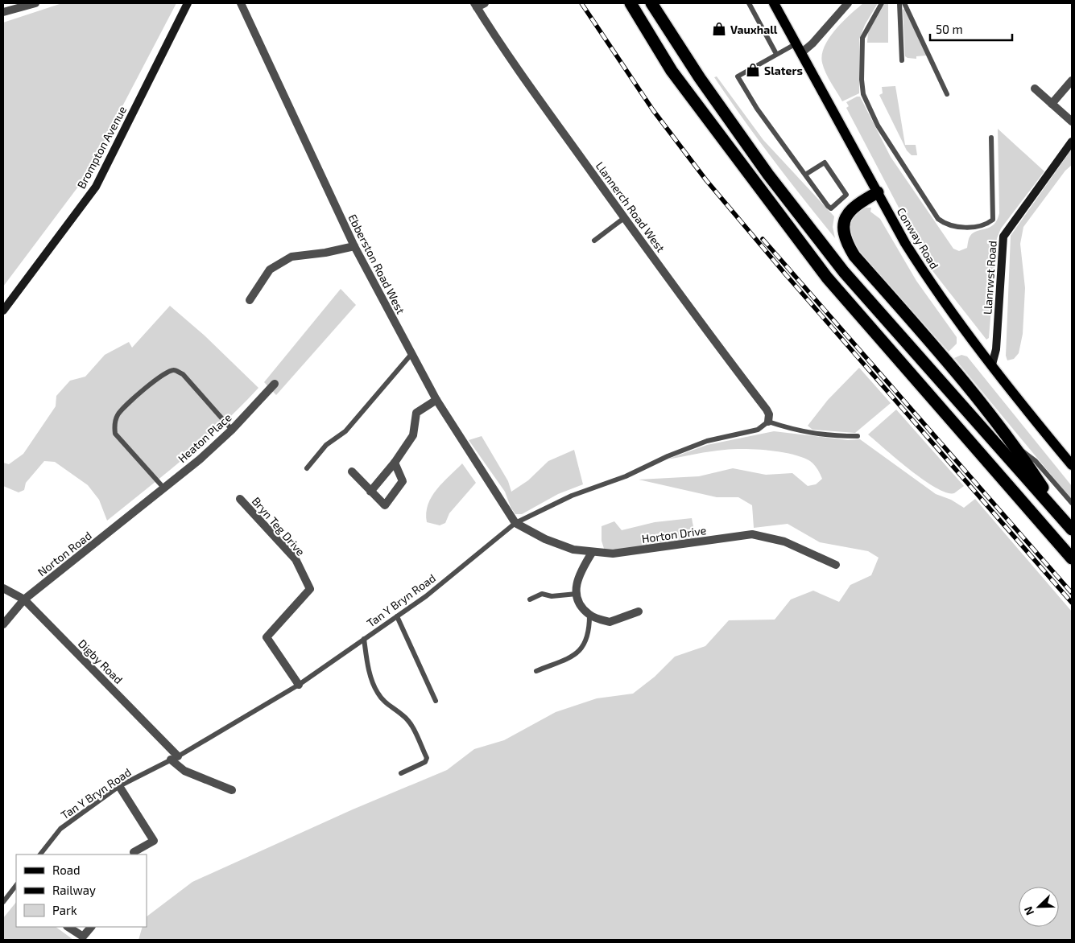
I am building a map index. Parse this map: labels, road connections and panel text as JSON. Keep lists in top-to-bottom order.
{
  "streets": {
    "main road": ["Brompton Avenue", "Conway Road", "Llanrwst Road"],
    "street": [
      "Llannerch Road West",
      "Ebberston Road West",
      "Heaton Place",
      "Bryn Teg Drive",
      "Horton Drive",
      "Norton Road",
      "Digby Road"
    ],
    "lane": ["Tan Y Bryn Road"]
  },
  "crossings": [
    ["Llannerch Road West", "Tan Y Bryn Road"],
    ["Conway Road", "Llanrwst Road"],
    ["Ebberston Road West", "Horton Drive"],
    ["Ebberston Road West", "Tan Y Bryn Road"],
    ["Heaton Place", "Norton Road"],
    ["Bryn Teg Drive", "Tan Y Bryn Road"],
    ["Horton Drive", "Tan Y Bryn Road"],
    ["Norton Road", "Digby Road"],
    ["Tan Y Bryn Road", "Digby Road"]
  ],
  "places": {
    "shop": ["Vauxhall", "Slaters"]
  },
  "legend": ["Road", "Railway", "Park"],
  "scale_bar": "50 m",
  "north": "bottom left"
}
